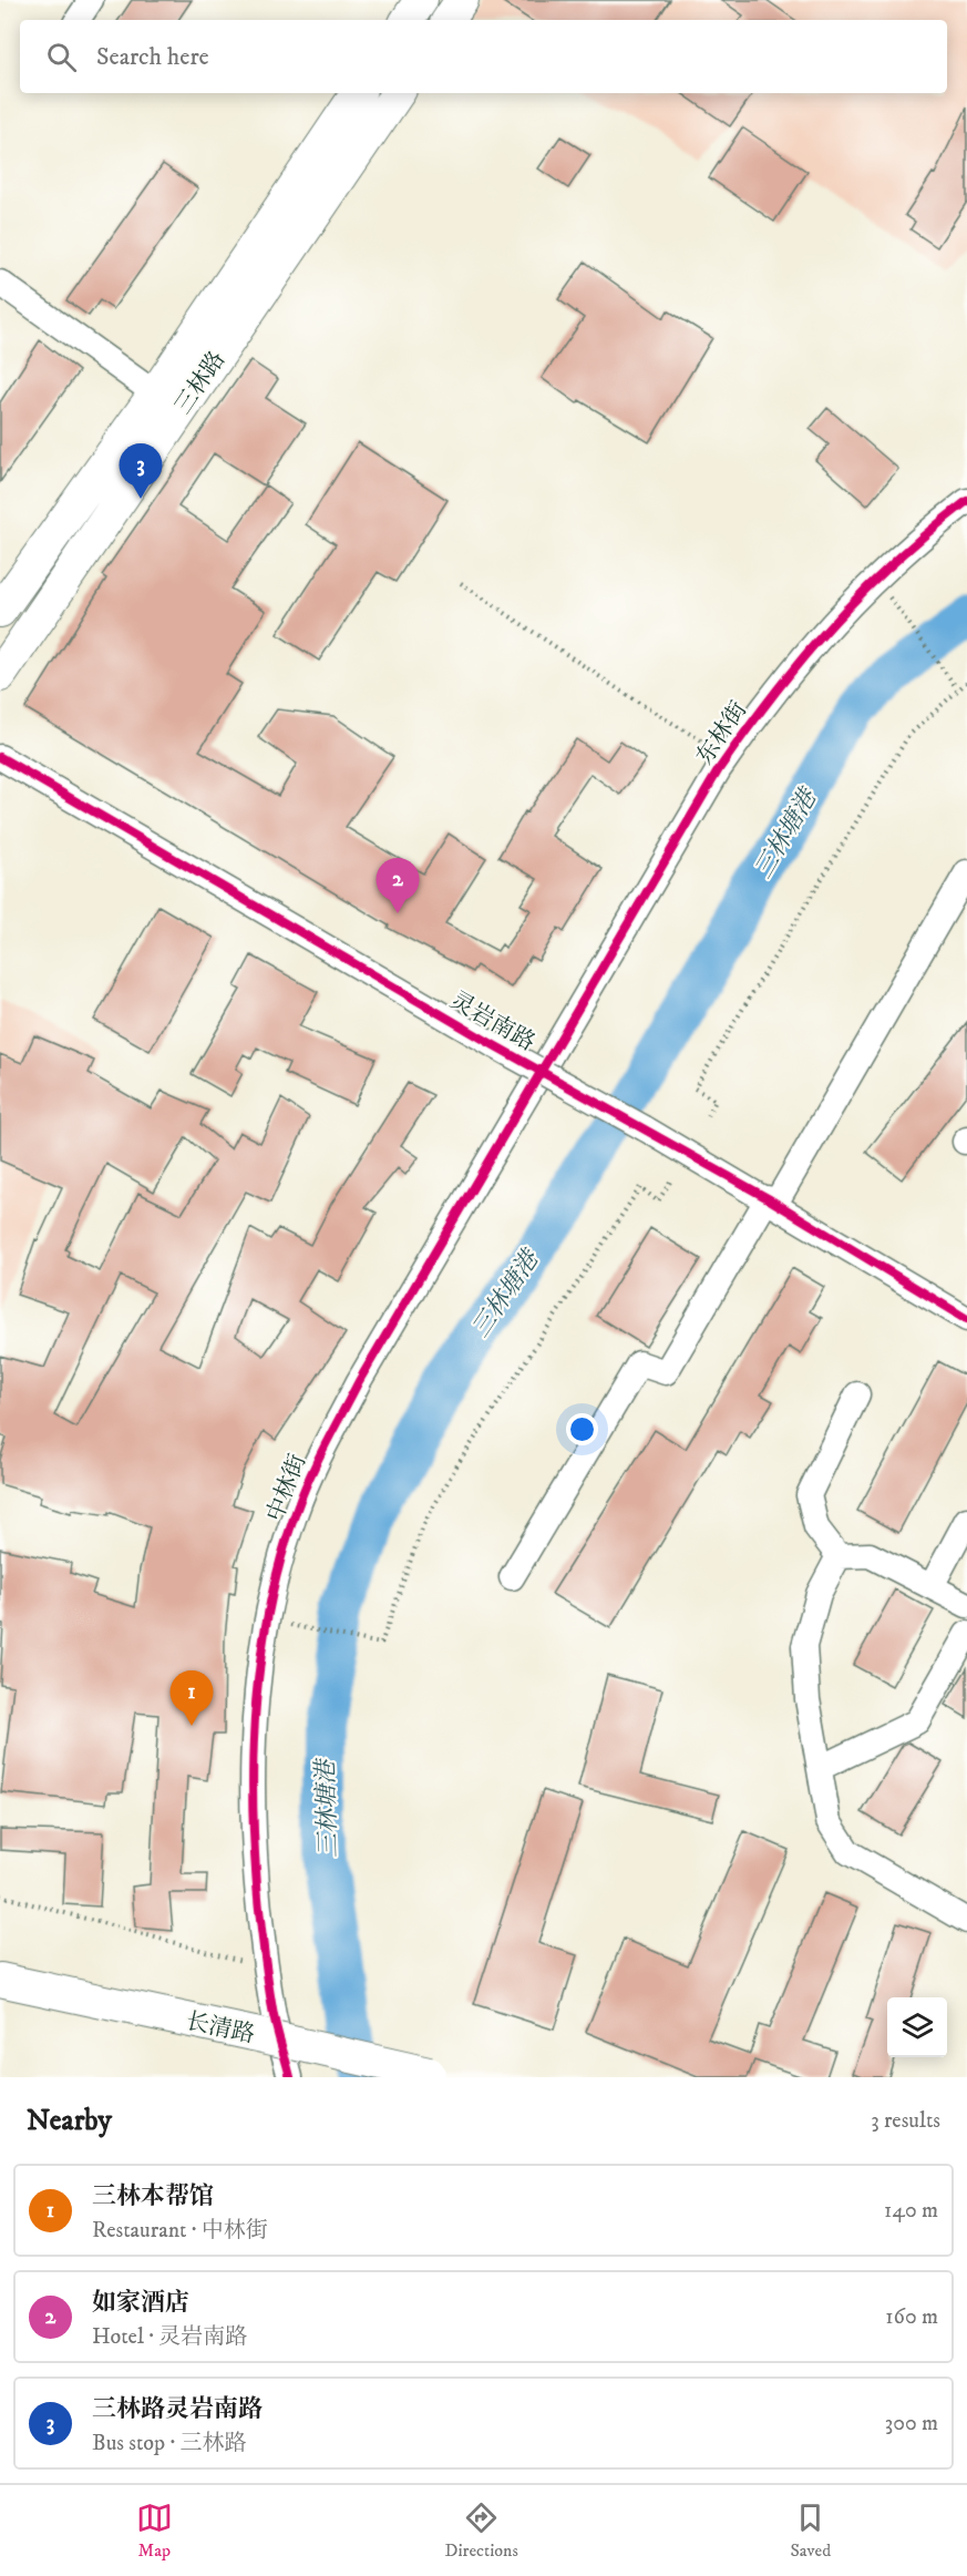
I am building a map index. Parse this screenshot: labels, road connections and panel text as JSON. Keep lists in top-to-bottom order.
{
  "streets": {
    "main road": ["三林路", "长清路"],
    "street": ["东林街", "灵岩南路", "中林街"]
  },
  "crossings": [
    ["东林街", "中林街"],
    ["中林街", "长清路"]
  ],
  "water": ["三林塘港"],
  "page": {
    "search": "Search here",
    "pins": ["3", "2", "1"],
    "heading": ["Nearby", "3 results"],
    "list": [
      {
        "mark": "1",
        "name": "三林本帮馆",
        "note": "Restaurant · 中林街",
        "value": "140 m"
      },
      {
        "mark": "2",
        "name": "如家酒店",
        "note": "Hotel · 灵岩南路",
        "value": "160 m"
      },
      {
        "mark": "3",
        "name": "三林路灵岩南路",
        "note": "Bus stop · 三林路",
        "value": "300 m"
      }
    ],
    "nav": ["Map", "Directions", "Saved"]
  }
}
